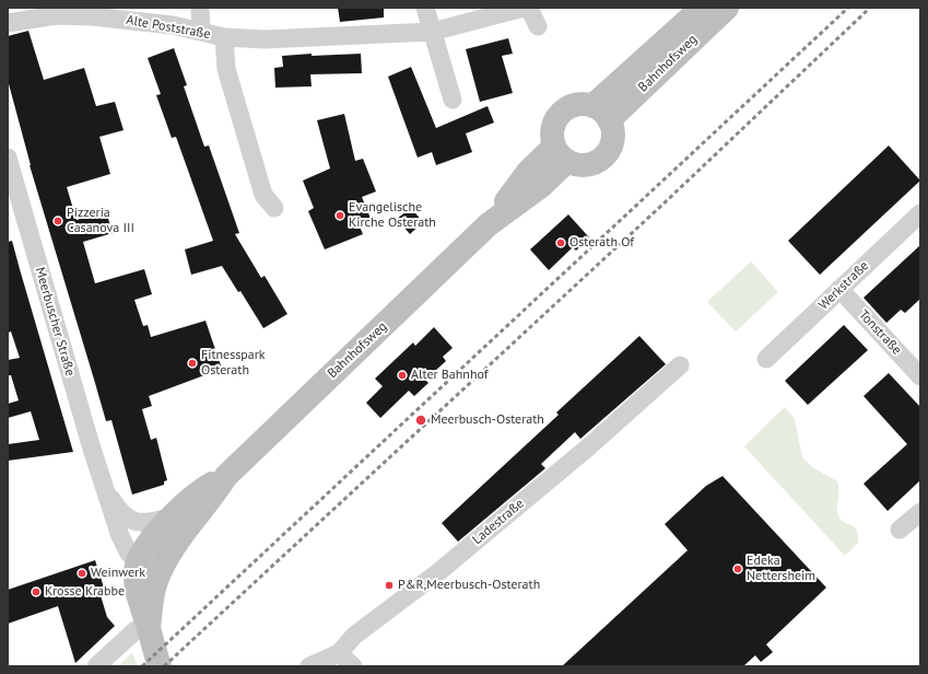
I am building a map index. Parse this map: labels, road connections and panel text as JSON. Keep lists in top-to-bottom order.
{
  "streets": {
    "main road": ["Bahnhofsweg"],
    "street": [
      "Alte Poststraße",
      "Werkstraße",
      "Meerbuscher Straße",
      "Tonstraße",
      "Ladestraße"
    ]
  },
  "crossings": [
    ["Bahnhofsweg", "Meerbuscher Straße"],
    ["Werkstraße", "Tonstraße"]
  ],
  "places": [
    "Evangelische Kirche Osterath",
    "Pizzeria Casanova III",
    "Osterath Of",
    "Fitnesspark Osterath",
    "Alter Bahnhof",
    "Meerbusch-Osterath",
    "Edeka Nettersheim",
    "Weinwerk",
    "P&R,Meerbusch-Osterath",
    "Krosse Krabbe"
  ]
}
